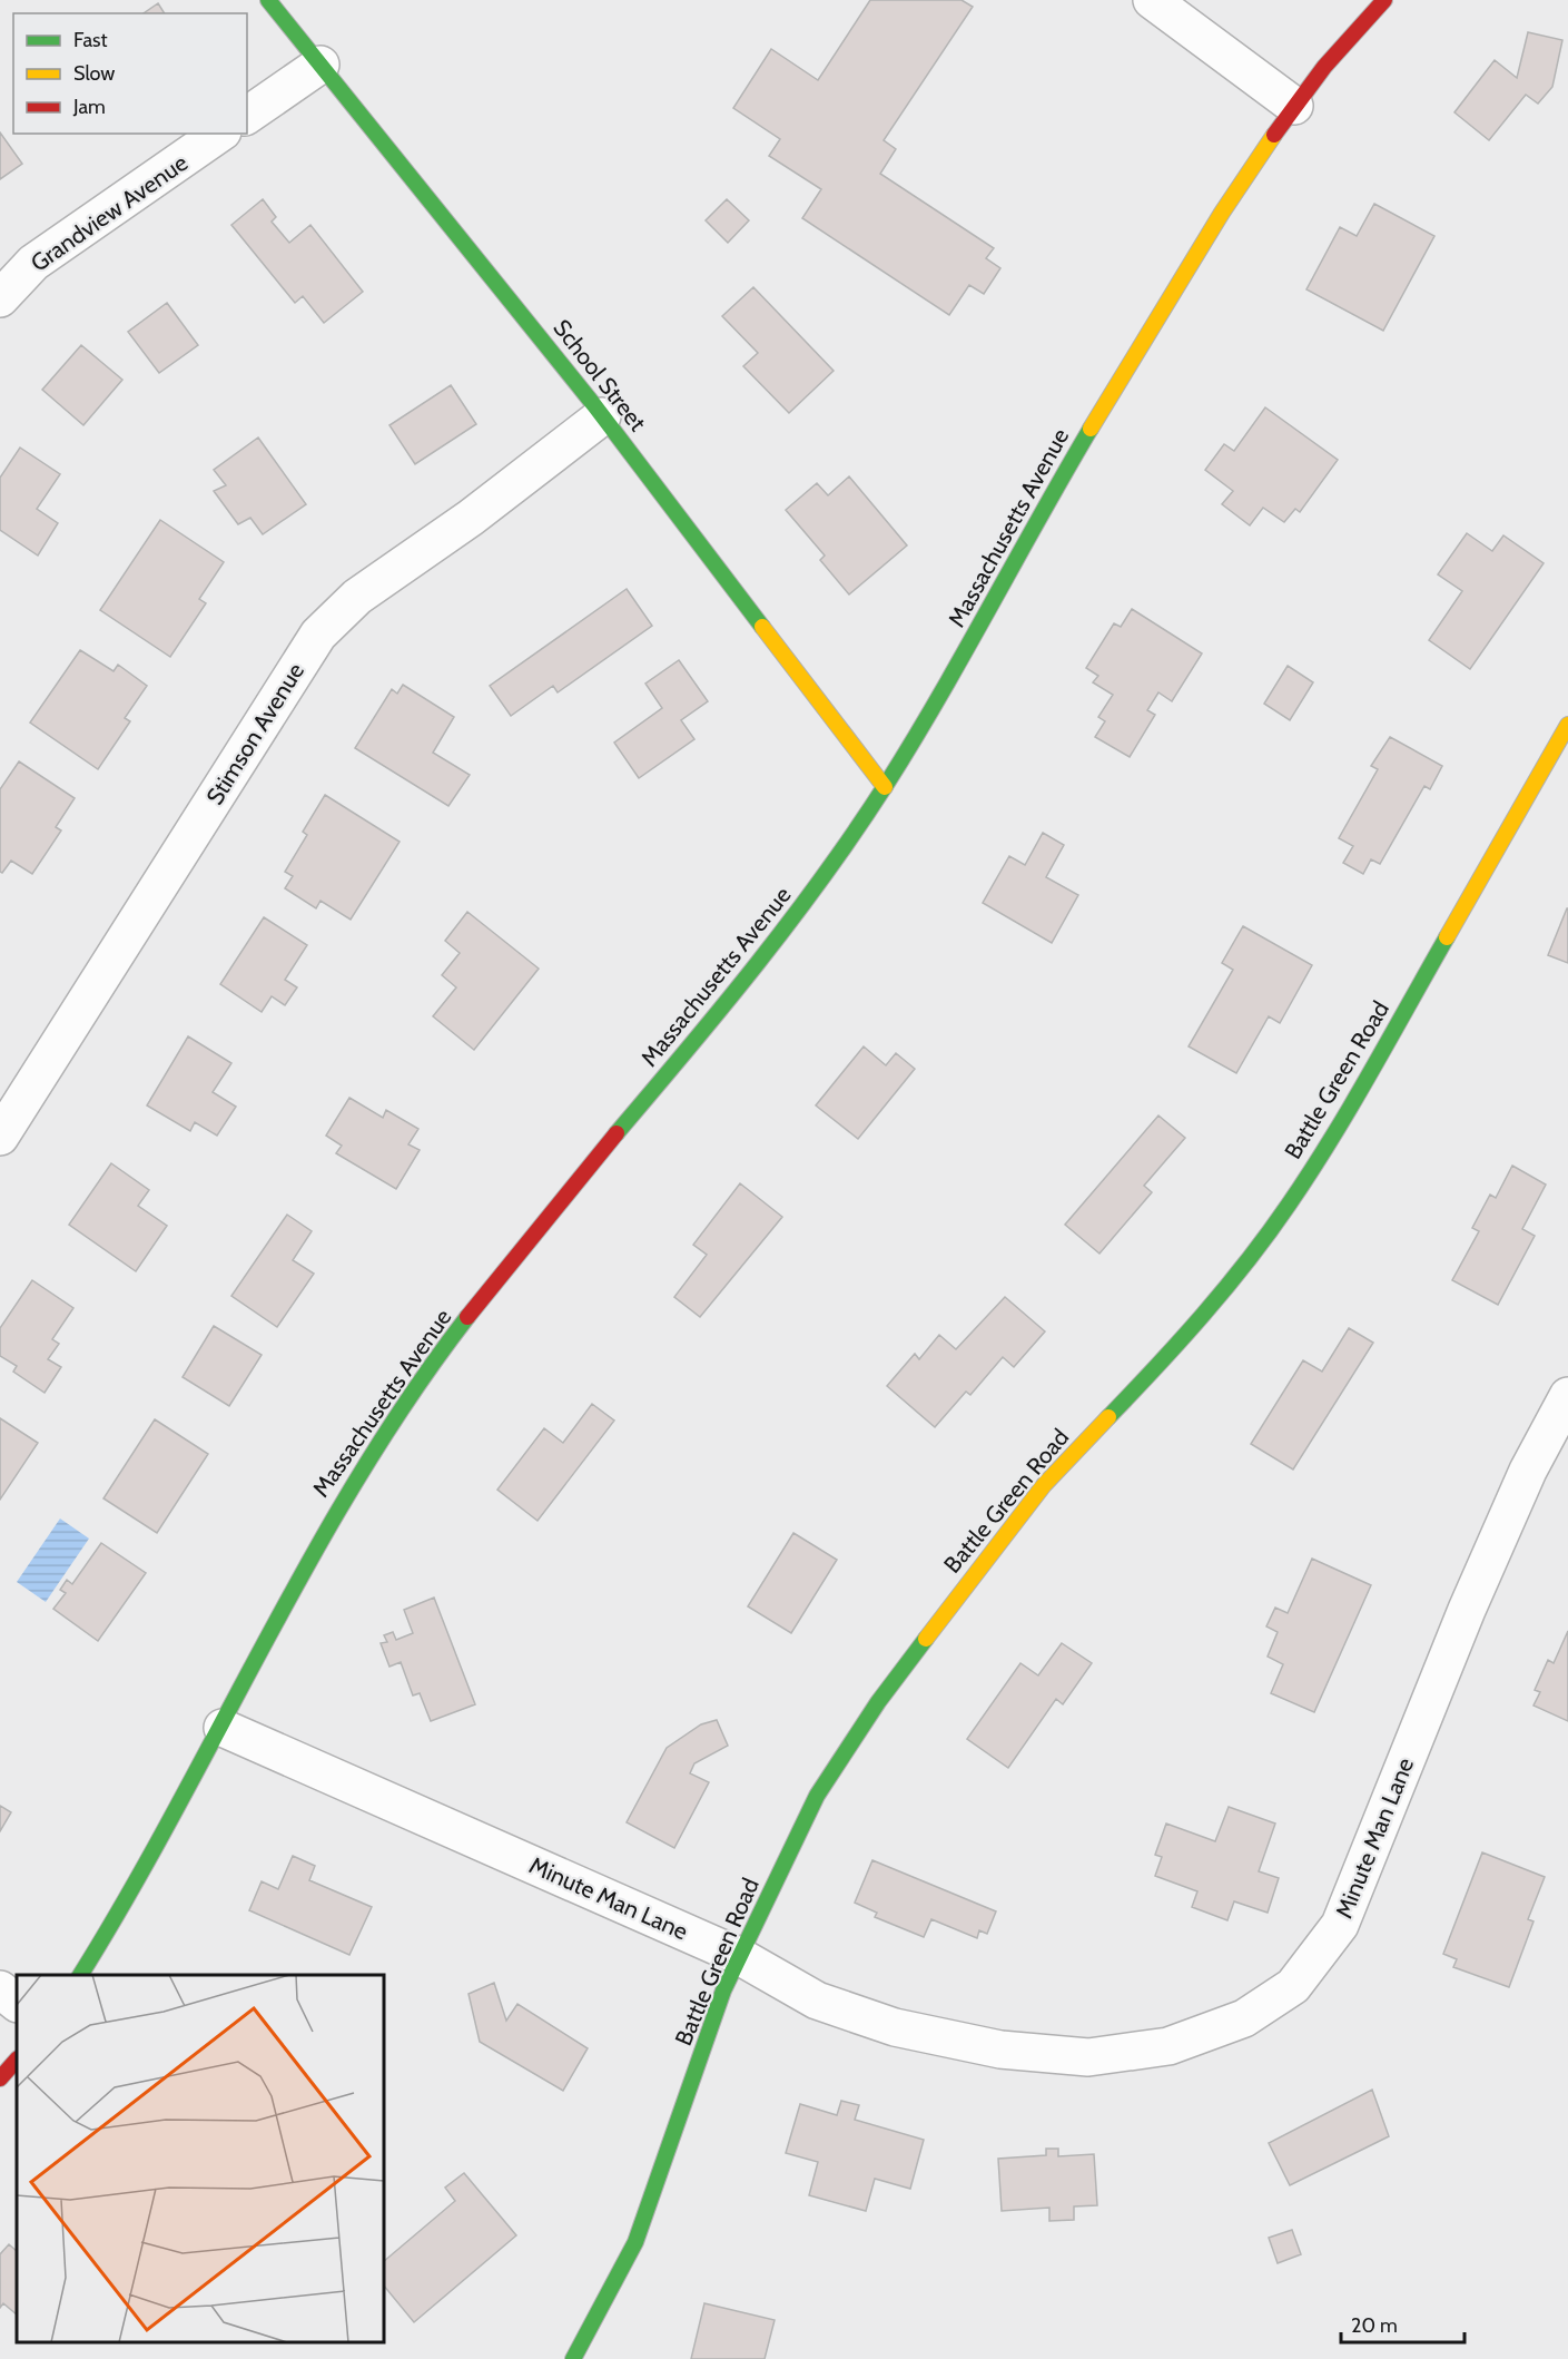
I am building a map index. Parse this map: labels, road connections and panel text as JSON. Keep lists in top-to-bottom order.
{
  "streets": {
    "street": [
      "Grandview Avenue",
      "School Street",
      "Massachusetts Avenue",
      "Stimson Avenue",
      "Battle Green Road",
      "Minute Man Lane"
    ]
  },
  "crossings": [
    ["School Street", "Massachusetts Avenue"],
    ["School Street", "Stimson Avenue"],
    ["Massachusetts Avenue", "Minute Man Lane"],
    ["Battle Green Road", "Minute Man Lane"]
  ],
  "legend": ["Fast", "Slow", "Jam"],
  "scale_bar": "20 m"
}
